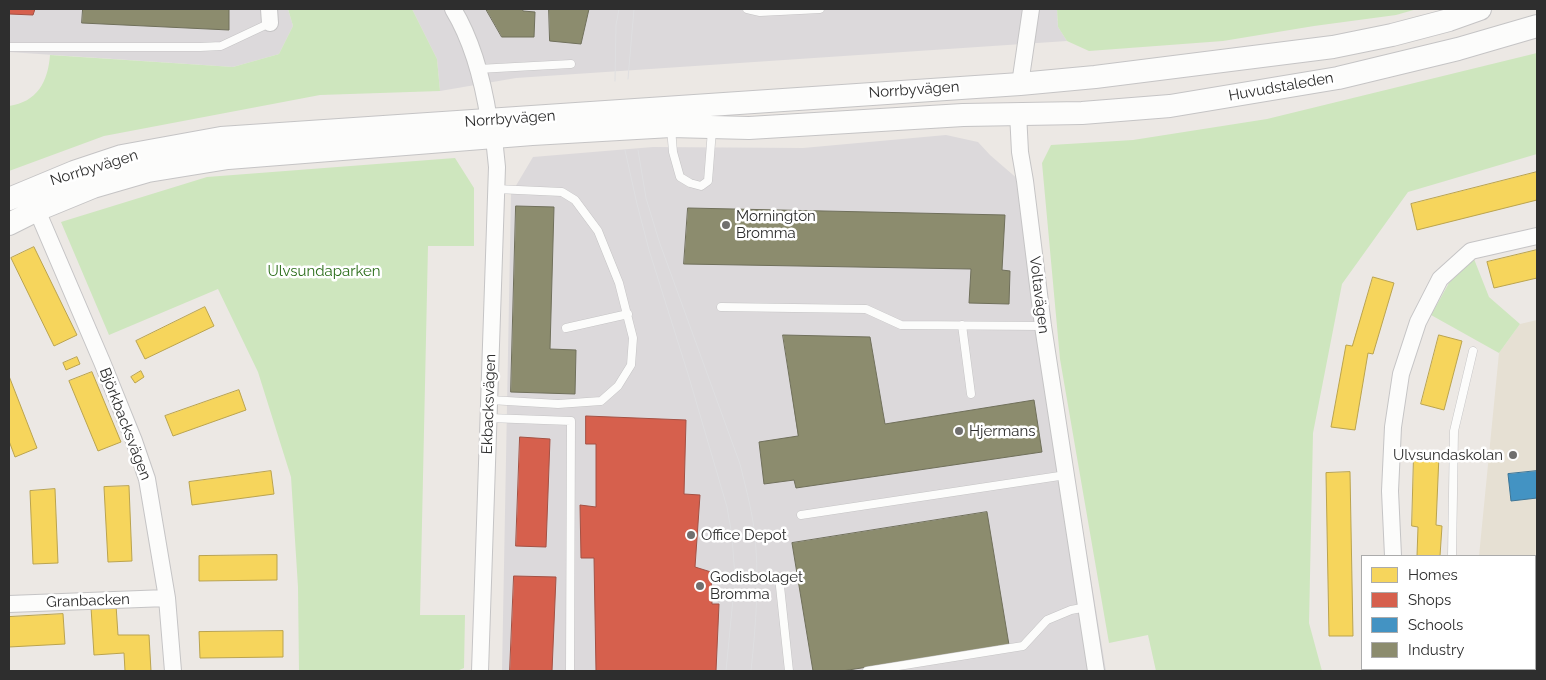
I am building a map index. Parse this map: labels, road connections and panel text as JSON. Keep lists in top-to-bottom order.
{
  "streets": {
    "main road": ["Huvudstaleden", "Norrbyvägen"],
    "street": [
      "Voltavägen",
      "Ekbacksvägen",
      "Björkbacksvägen",
      "Granbacken"
    ]
  },
  "crossings": [
    ["Huvudstaleden", "Norrbyvägen"],
    ["Huvudstaleden", "Voltavägen"],
    ["Norrbyvägen", "Voltavägen"],
    ["Norrbyvägen", "Ekbacksvägen"],
    ["Norrbyvägen", "Björkbacksvägen"],
    ["Björkbacksvägen", "Granbacken"]
  ],
  "parks": ["Ulvsundaparken"],
  "places": [
    "Mornington Bromma",
    "Hjermans",
    "Ulvsundaskolan",
    "Office Depot",
    "Godisbolaget Bromma"
  ],
  "legend": [
    "Homes",
    "Shops",
    "Schools",
    "Industry"
  ]
}
